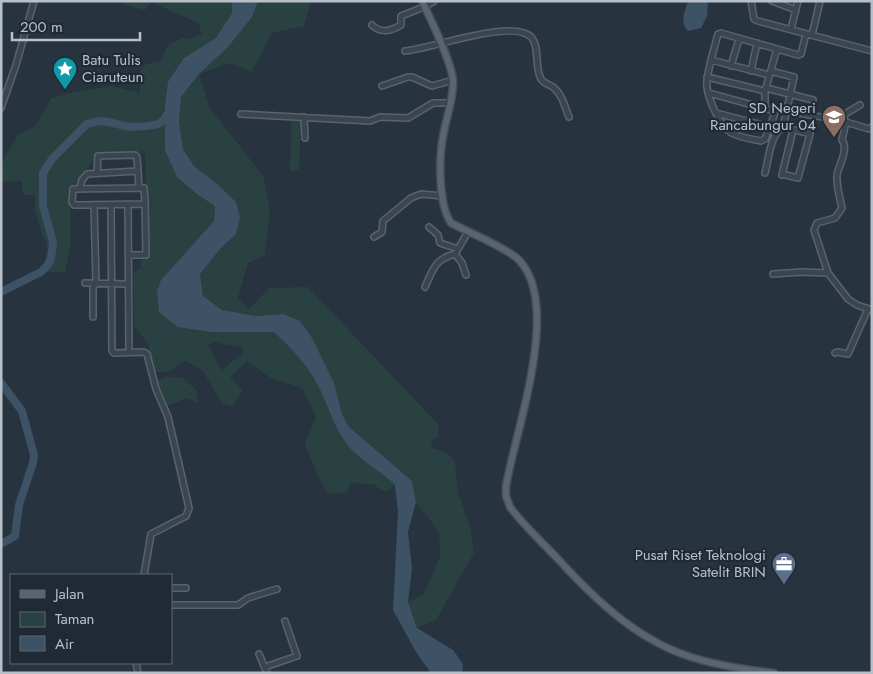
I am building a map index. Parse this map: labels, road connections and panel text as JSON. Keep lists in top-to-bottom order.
{
  "places": {
    "place": ["Batu Tulis Ciaruteun"],
    "school or university": ["SD Negeri Rancabungur 04"],
    "office": ["Pusat Riset Teknologi Satelit BRIN"]
  },
  "legend": ["Jalan", "Taman", "Air"],
  "scale_bar": "200 m"
}
